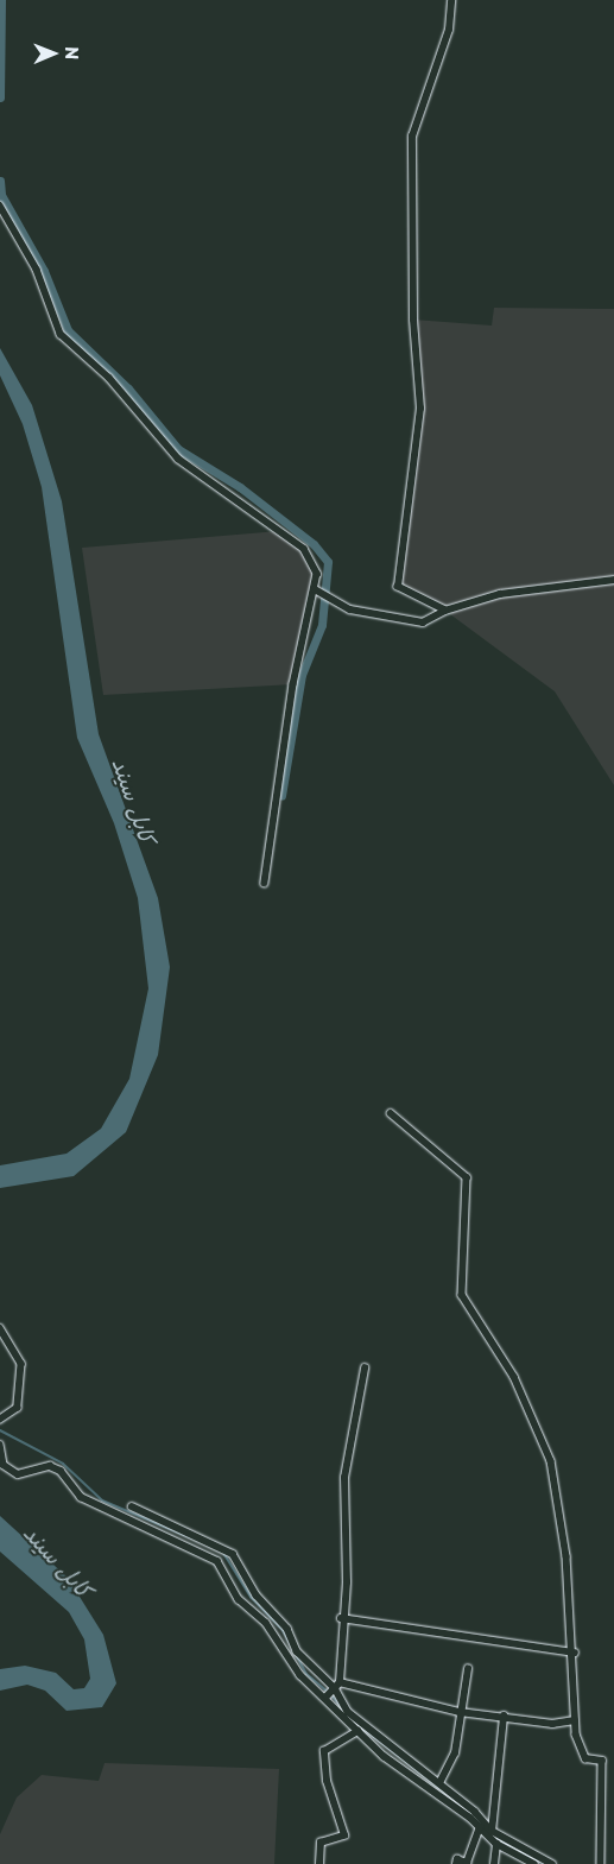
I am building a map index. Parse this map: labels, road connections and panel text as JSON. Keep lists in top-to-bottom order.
{
  "water": ["کابل سيند"],
  "north": "right"
}
